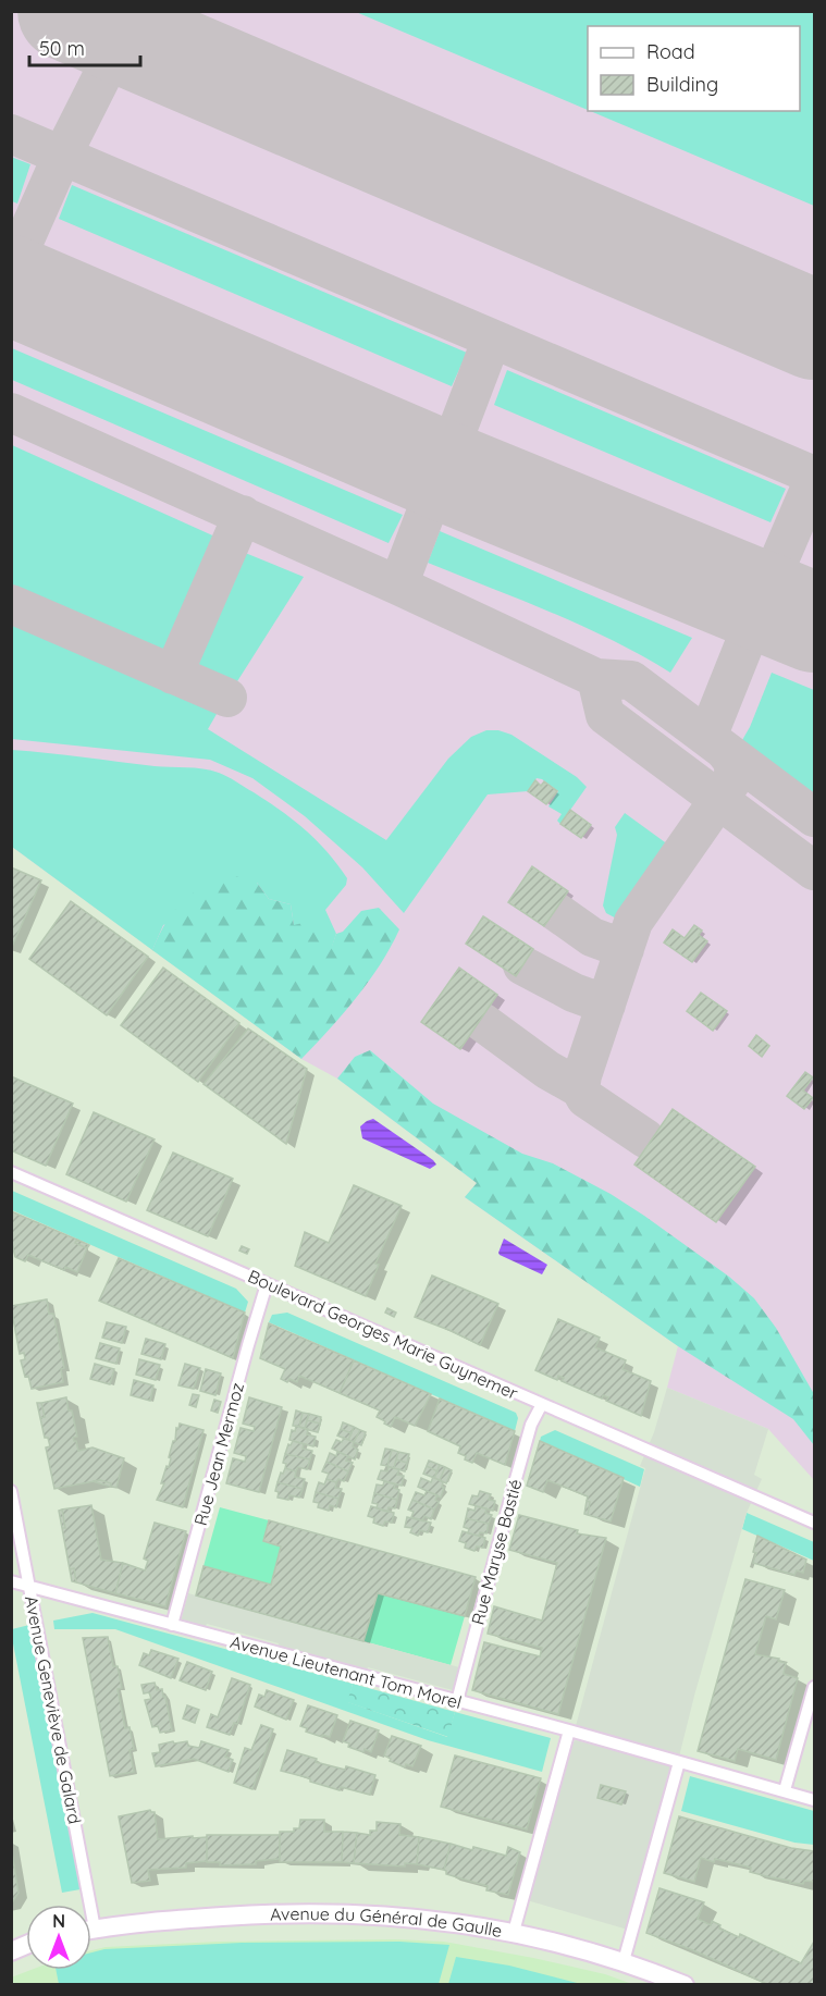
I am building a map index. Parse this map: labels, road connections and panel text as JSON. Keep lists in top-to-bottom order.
{
  "streets": {
    "street": [
      "Boulevard Georges Marie Guynemer",
      "Rue Jean Mermoz",
      "Rue Maryse Bastié",
      "Avenue Lieutenant Tom Morel",
      "Avenue Geneviève de Galard",
      "Avenue du Général de Gaulle"
    ]
  },
  "crossings": [
    ["Boulevard Georges Marie Guynemer", "Rue Jean Mermoz"],
    ["Boulevard Georges Marie Guynemer", "Rue Maryse Bastié"],
    ["Rue Jean Mermoz", "Avenue Lieutenant Tom Morel"],
    ["Rue Maryse Bastié", "Avenue Lieutenant Tom Morel"],
    ["Avenue Lieutenant Tom Morel", "Avenue Geneviève de Galard"]
  ],
  "legend": ["Road", "Building"],
  "scale_bar": "50 m",
  "north": "top"
}
